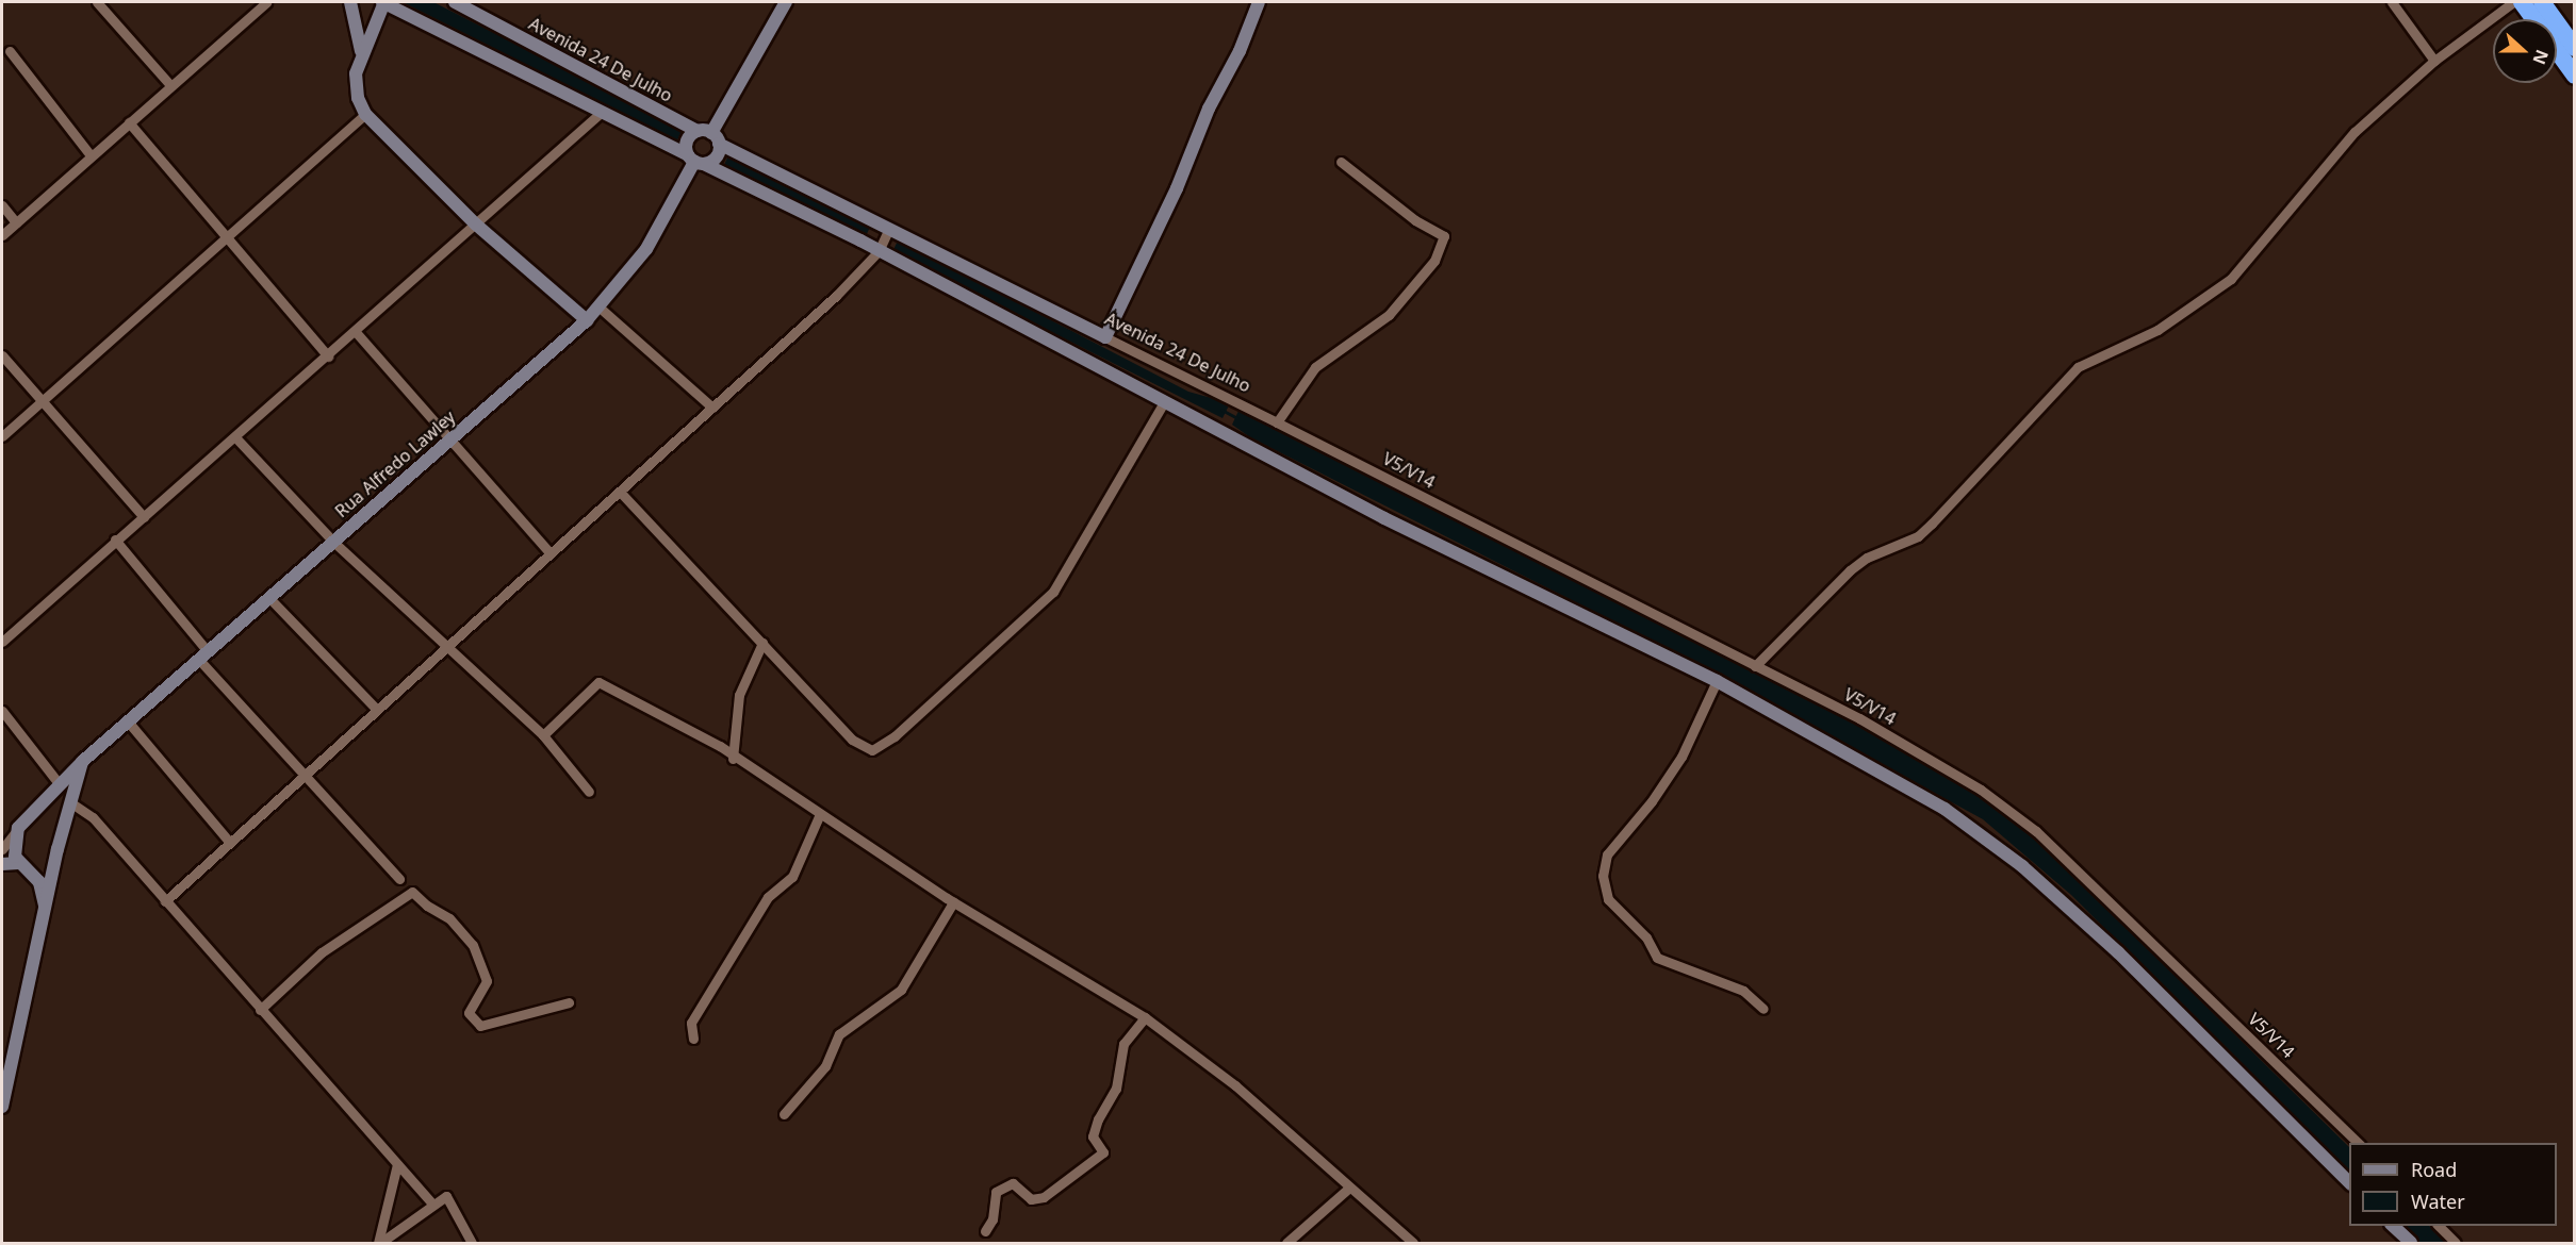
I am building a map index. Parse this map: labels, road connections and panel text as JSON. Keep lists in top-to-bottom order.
{
  "streets": {
    "street": ["Avenida 24 De Julho", "Rua Alfredo Lawley", "V5/V14"]
  },
  "crossings": [
    ["Avenida 24 De Julho", "V5/V14"]
  ],
  "legend": ["Road", "Water"],
  "north": "right"
}
